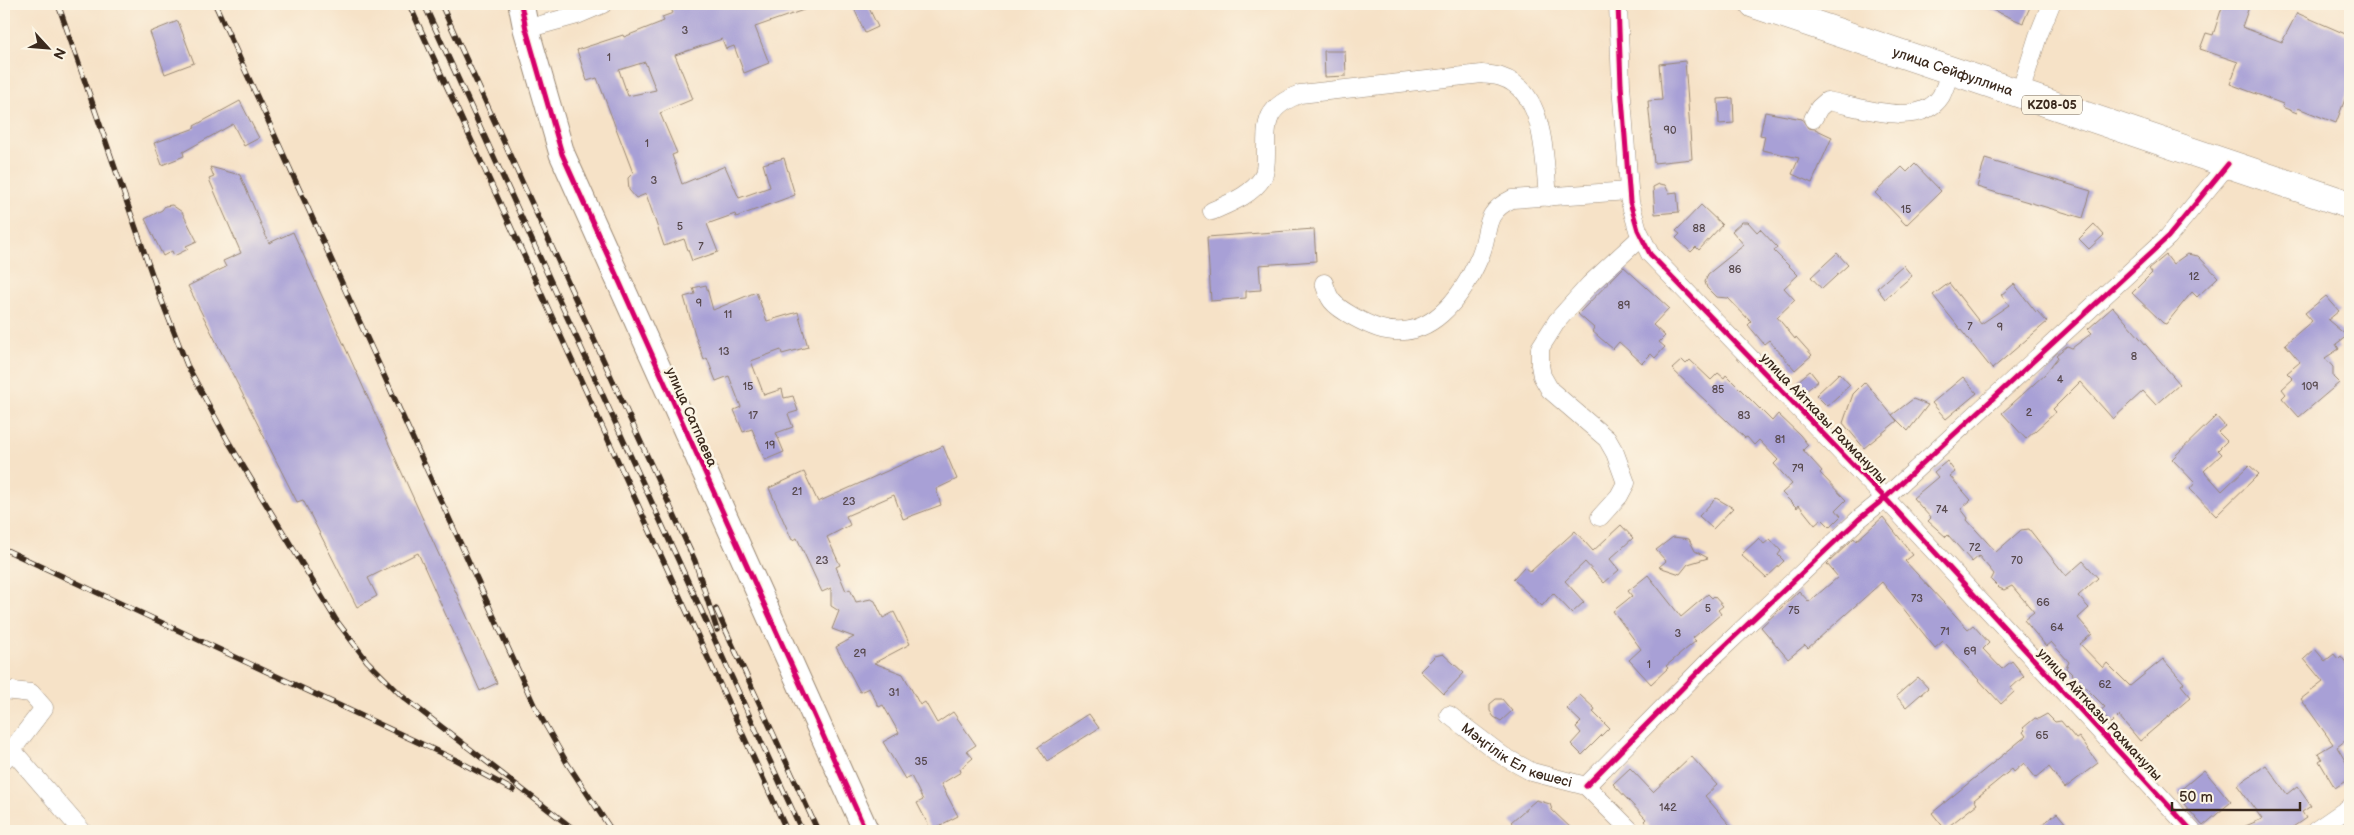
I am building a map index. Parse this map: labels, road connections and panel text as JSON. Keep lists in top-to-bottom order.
{
  "streets": {
    "main road": ["улица Сейфуллина", "KZ08-05"],
    "street": ["улица Сатпаева", "улица Айтказы Рахманулы", "Мәңгілік Ел көшесі"]
  },
  "house_numbers": [
    "3",
    "1",
    "90",
    "1",
    "3",
    "15",
    "5",
    "88",
    "7",
    "86",
    "12",
    "9",
    "89",
    "11",
    "7",
    "9",
    "13",
    "8",
    "4",
    "15",
    "109",
    "85",
    "2",
    "17",
    "83",
    "81",
    "19",
    "79",
    "21",
    "23",
    "74",
    "72",
    "23",
    "70",
    "73",
    "66",
    "5",
    "75",
    "64",
    "71",
    "3",
    "69",
    "29",
    "1",
    "62",
    "31",
    "65",
    "35",
    "142"
  ],
  "scale_bar": "50 m",
  "north": "bottom right"
}
